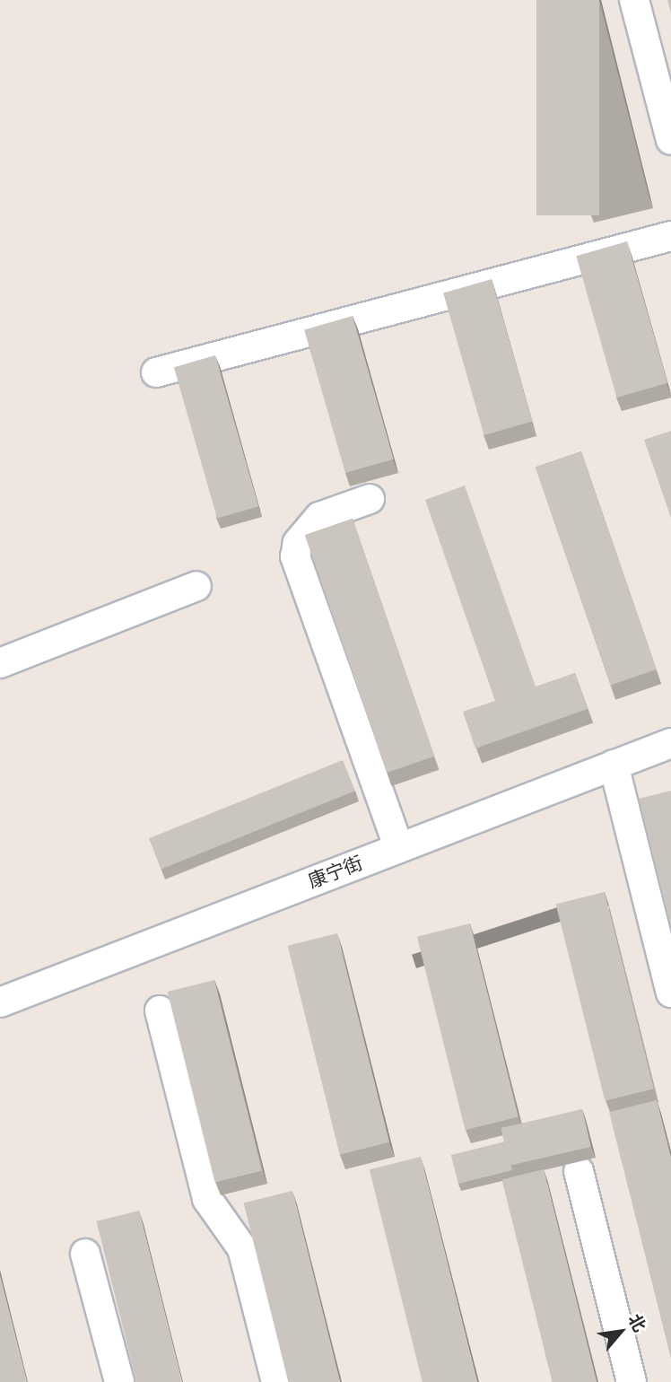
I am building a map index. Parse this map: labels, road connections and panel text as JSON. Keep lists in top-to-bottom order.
{
  "streets": {
    "street": ["康宁街"]
  },
  "north": "top right"
}
